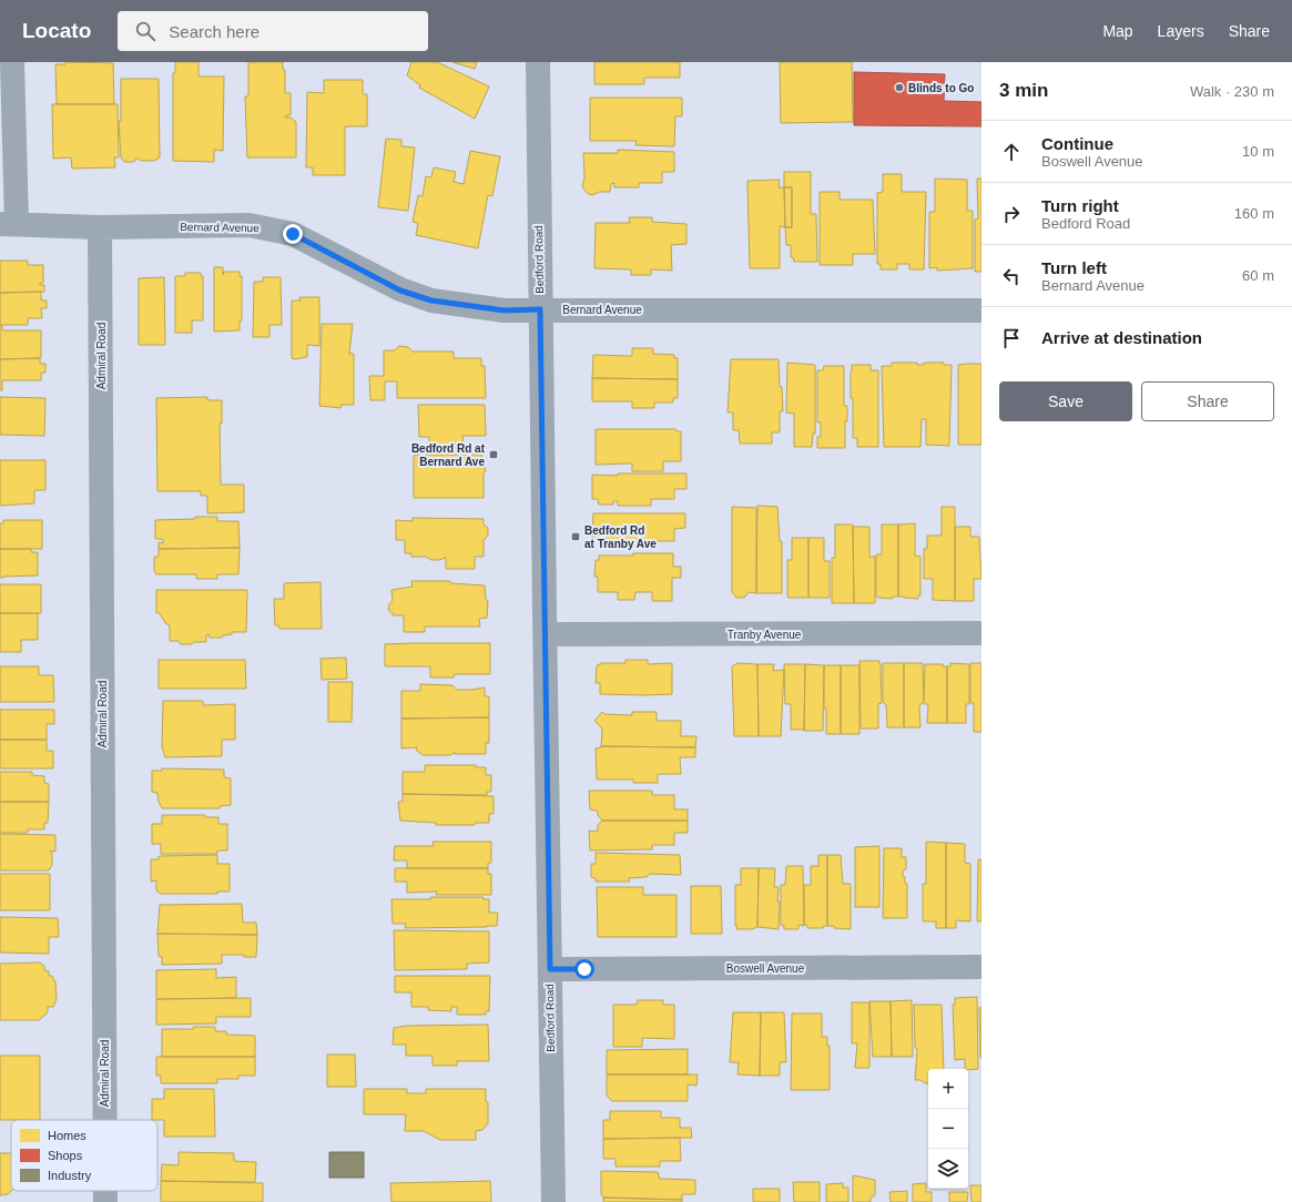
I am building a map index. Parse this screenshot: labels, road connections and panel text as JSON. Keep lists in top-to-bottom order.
{
  "streets": {
    "street": [
      "Bernard Avenue",
      "Bedford Road",
      "Admiral Road",
      "Tranby Avenue",
      "Boswell Avenue"
    ]
  },
  "crossings": [
    ["Bernard Avenue", "Bedford Road"],
    ["Bernard Avenue", "Admiral Road"],
    ["Bedford Road", "Tranby Avenue"],
    ["Bedford Road", "Boswell Avenue"]
  ],
  "places": {
    "other": ["Blinds to Go"],
    "transit": ["Bedford Rd at Bernard Ave", "Bedford Rd at Tranby Ave"]
  },
  "legend": ["Homes", "Shops", "Industry"],
  "page": {
    "header": "Locato",
    "search": "Search here",
    "nav": ["Map", "Layers", "Share"],
    "heading": ["3 min", "Walk · 230 m"],
    "list": [
      ["Continue", "Boswell Avenue", "10 m"],
      ["Turn right", "Bedford Road", "160 m"],
      ["Turn left", "Bernard Avenue", "60 m"],
      "Arrive at destination"
    ],
    "buttons": ["Save", "Share"],
    "map_buttons": ["+", "−"]
  }
}
